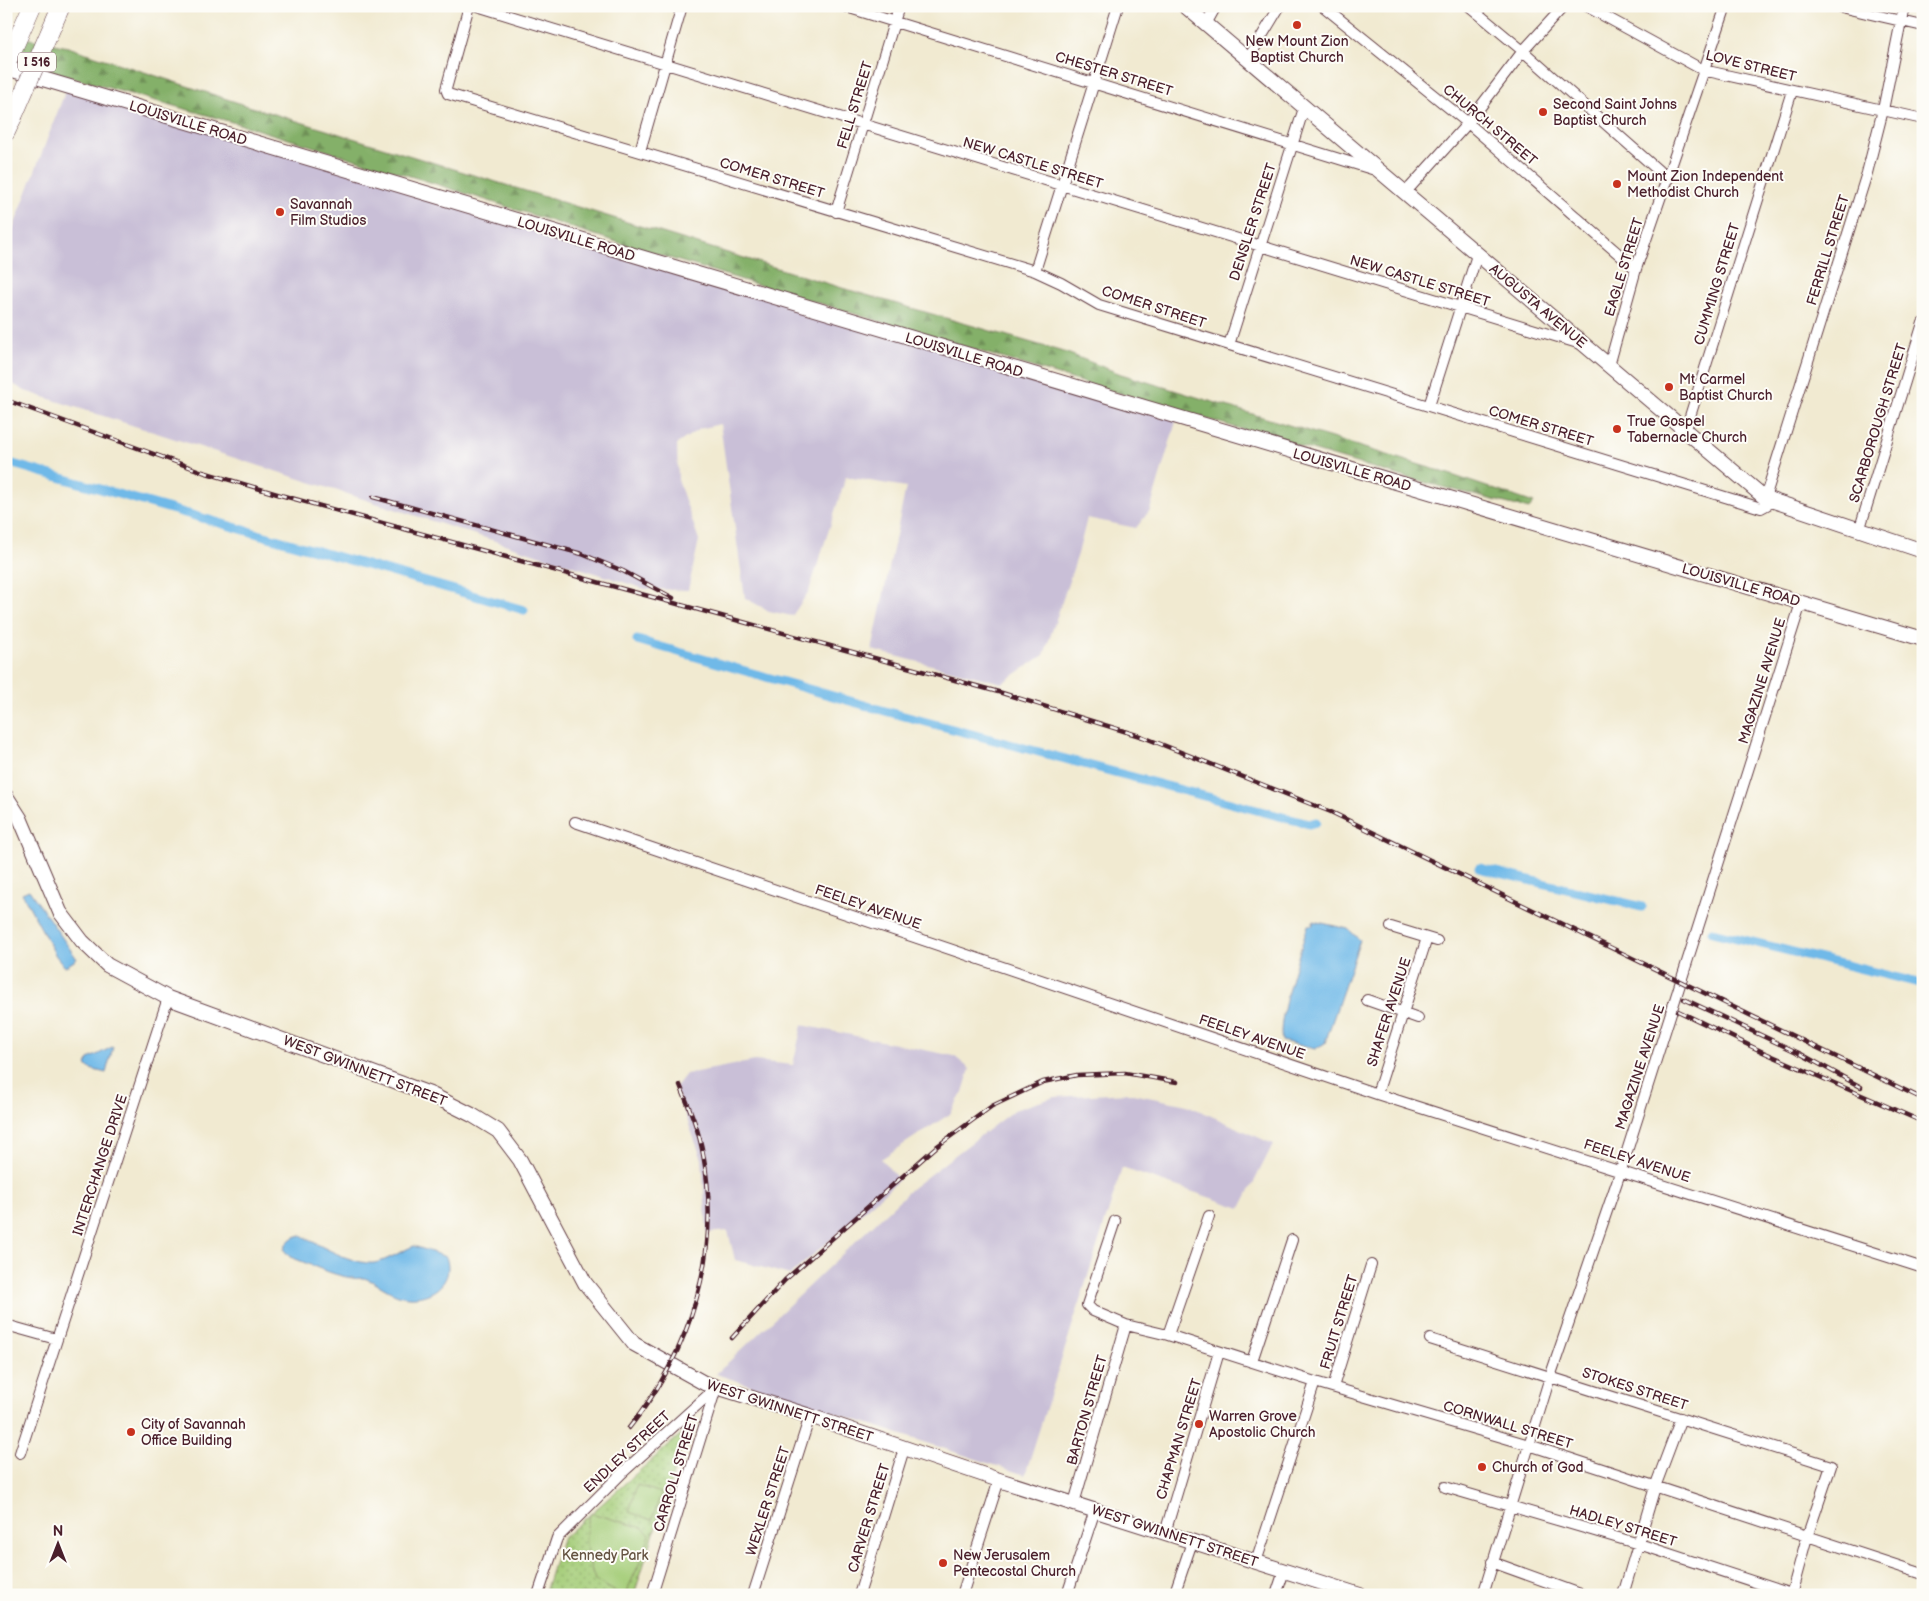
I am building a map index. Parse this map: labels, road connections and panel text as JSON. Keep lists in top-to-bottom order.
{
  "streets": {
    "highway": ["I 516"],
    "main road": ["LOUISVILLE ROAD", "AUGUSTA AVENUE", "WEST GWINNETT STREET"],
    "street": [
      "LOVE STREET",
      "CHESTER STREET",
      "FELL STREET",
      "CHURCH STREET",
      "NEW CASTLE STREET",
      "COMER STREET",
      "DENSLER STREET",
      "FERRILL STREET",
      "EAGLE STREET",
      "CUMMING STREET",
      "SCARBOROUGH STREET",
      "MAGAZINE AVENUE",
      "FEELEY AVENUE",
      "SHAFER AVENUE",
      "INTERCHANGE DRIVE",
      "FRUIT STREET",
      "STOKES STREET",
      "BARTON STREET",
      "CORNWALL STREET",
      "CHAPMAN STREET",
      "ENDLEY STREET",
      "CARROLL STREET",
      "WEXLER STREET",
      "CARVER STREET",
      "HADLEY STREET"
    ]
  },
  "crossings": [
    ["I 516", "LOUISVILLE ROAD"],
    ["LOVE STREET", "FERRILL STREET"],
    ["LOVE STREET", "EAGLE STREET"],
    ["LOVE STREET", "CUMMING STREET"],
    ["CHESTER STREET", "FELL STREET"],
    ["CHESTER STREET", "DENSLER STREET"],
    ["CHESTER STREET", "AUGUSTA AVENUE"],
    ["FELL STREET", "NEW CASTLE STREET"],
    ["FELL STREET", "COMER STREET"],
    ["LOUISVILLE ROAD", "MAGAZINE AVENUE"],
    ["CHURCH STREET", "EAGLE STREET"],
    ["NEW CASTLE STREET", "DENSLER STREET"],
    ["NEW CASTLE STREET", "AUGUSTA AVENUE"],
    ["COMER STREET", "DENSLER STREET"],
    ["COMER STREET", "FERRILL STREET"],
    ["COMER STREET", "AUGUSTA AVENUE"],
    ["DENSLER STREET", "AUGUSTA AVENUE"],
    ["FERRILL STREET", "AUGUSTA AVENUE"],
    ["EAGLE STREET", "AUGUSTA AVENUE"],
    ["CUMMING STREET", "AUGUSTA AVENUE"],
    ["AUGUSTA AVENUE", "SCARBOROUGH STREET"],
    ["MAGAZINE AVENUE", "FEELEY AVENUE"],
    ["MAGAZINE AVENUE", "STOKES STREET"],
    ["MAGAZINE AVENUE", "CORNWALL STREET"],
    ["MAGAZINE AVENUE", "HADLEY STREET"],
    ["FEELEY AVENUE", "SHAFER AVENUE"],
    ["WEST GWINNETT STREET", "INTERCHANGE DRIVE"],
    ["WEST GWINNETT STREET", "BARTON STREET"],
    ["WEST GWINNETT STREET", "CHAPMAN STREET"],
    ["WEST GWINNETT STREET", "ENDLEY STREET"],
    ["WEST GWINNETT STREET", "CARROLL STREET"],
    ["WEST GWINNETT STREET", "WEXLER STREET"],
    ["WEST GWINNETT STREET", "CARVER STREET"],
    ["FRUIT STREET", "CORNWALL STREET"],
    ["STOKES STREET", "CORNWALL STREET"],
    ["BARTON STREET", "CORNWALL STREET"],
    ["CORNWALL STREET", "CHAPMAN STREET"],
    ["ENDLEY STREET", "CARROLL STREET"]
  ],
  "parks": ["Kennedy Park"],
  "places": [
    "New Mount Zion Baptist Church",
    "Second Saint Johns Baptist Church",
    "Mount Zion Independent Methodist Church",
    "Savannah Film Studios",
    "Mt Carmel Baptist Church",
    "True Gospel Tabernacle Church",
    "Warren Grove Apostolic Church",
    "City of Savannah Office Building",
    "Church of God",
    "New Jerusalem Pentecostal Church"
  ],
  "north": "top"
}
